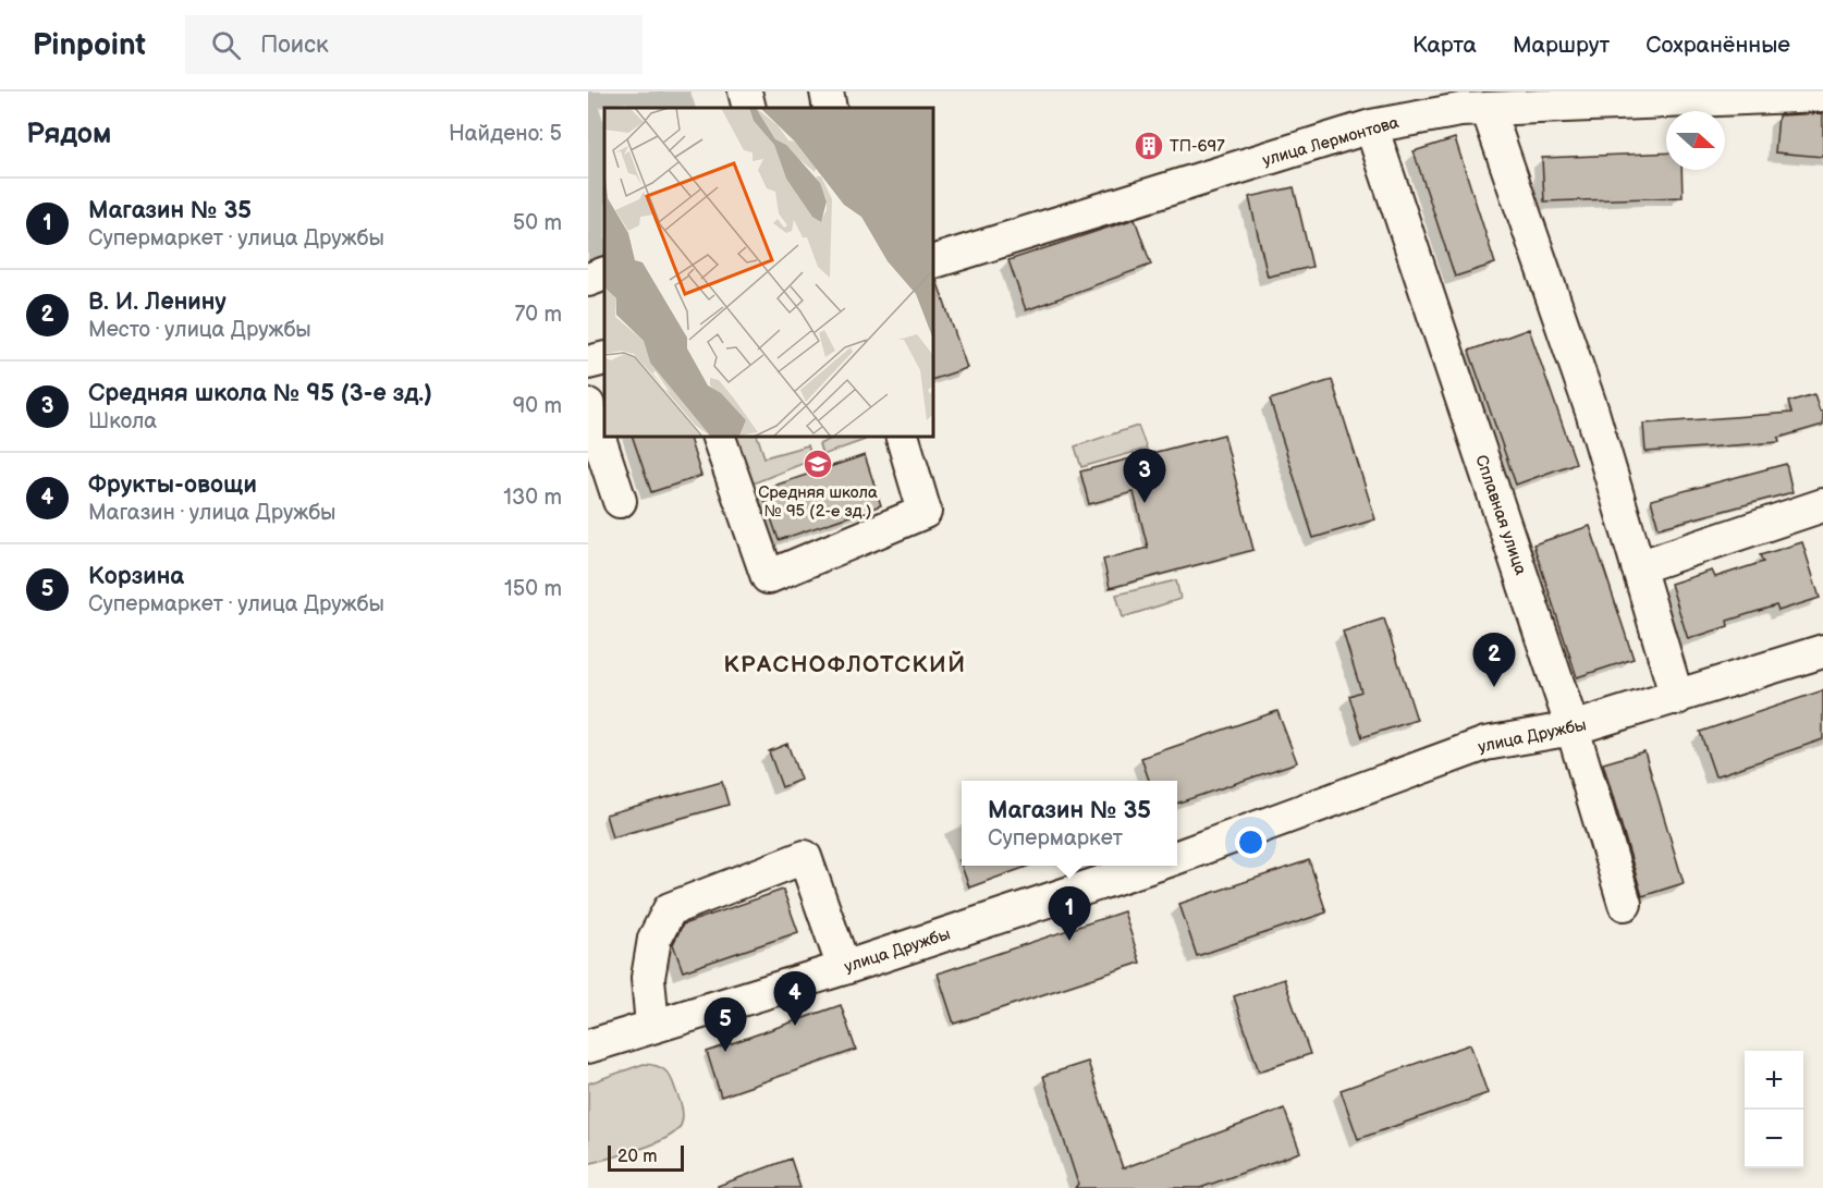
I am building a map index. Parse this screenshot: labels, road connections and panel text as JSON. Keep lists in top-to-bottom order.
{
  "streets": {
    "street": ["улица Лермонтова", "Сплавная улица", "улица Дружбы"]
  },
  "crossings": [
    ["улица Лермонтова", "Сплавная улица"],
    ["Сплавная улица", "улица Дружбы"]
  ],
  "districts": ["КРАСНОФЛОТСКИЙ"],
  "places": {
    "building": ["ТП-697"],
    "school or university": ["Средняя школа № 95 (2-е зд.)"]
  },
  "scale_bar": "20 m",
  "north": "right",
  "page": {
    "header": "Pinpoint",
    "search": "Поиск",
    "nav": ["Карта", "Маршрут", "Сохранённые"],
    "heading": ["Рядом", "Найдено: 5"],
    "list": [
      {
        "mark": "1",
        "name": "Магазин № 35",
        "note": "Супермаркет · улица Дружбы",
        "value": "50 m"
      },
      {
        "mark": "2",
        "name": "В. И. Ленину",
        "note": "Место · улица Дружбы",
        "value": "70 m"
      },
      {
        "mark": "3",
        "name": "Средняя школа № 95 (3-е зд.)",
        "note": "Школа",
        "value": "90 m"
      },
      {
        "mark": "4",
        "name": "Фрукты-овощи",
        "note": "Магазин · улица Дружбы",
        "value": "130 m"
      },
      {
        "mark": "5",
        "name": "Корзина",
        "note": "Супермаркет · улица Дружбы",
        "value": "150 m"
      }
    ],
    "pins": [
      "3",
      "2",
      "1",
      "4",
      "5"
    ],
    "popup": ["Магазин № 35", "Супермаркет"],
    "map_buttons": ["+", "−"],
    "scale": "20 m"
  }
}
